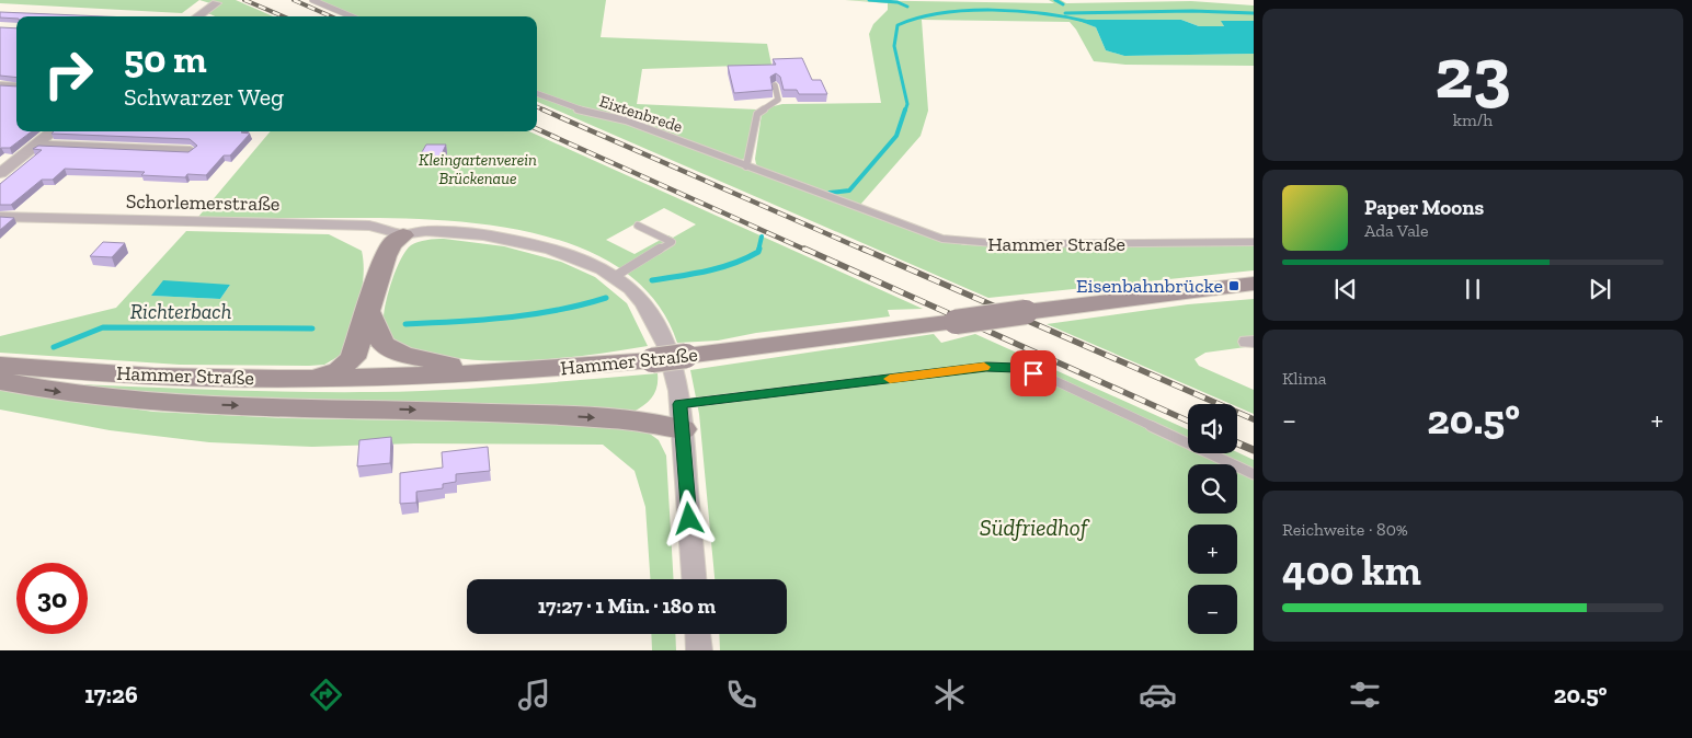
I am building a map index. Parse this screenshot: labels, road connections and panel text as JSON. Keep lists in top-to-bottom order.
{
  "streets": {
    "main road": ["Hammer Straße"],
    "street": ["Schorlemerstraße"],
    "lane": ["Eixtenbrede"]
  },
  "crossings": [
    ["Eixtenbrede", "Hammer Straße"]
  ],
  "water": ["Richterbach"],
  "parks": ["Kleingartenverein Brückenaue", "Südfriedhof"],
  "places": {
    "transit": ["Eisenbahnbrücke"]
  },
  "page": {
    "tile": [
      ["23", "km/h"],
      "Klima",
      ["Reichweite · 80%", "400 km"]
    ],
    "turn": ["50 m", "Schwarzer Weg"],
    "song": ["Paper Moons", "Ada Vale"],
    "heat": ["−", "20.5°", "+"],
    "map_buttons": ["+", "−"],
    "limit": "30",
    "trip": "17:27 · 1 Min. · 180 m",
    "tabs": ["17:26", "20.5°"]
  }
}
